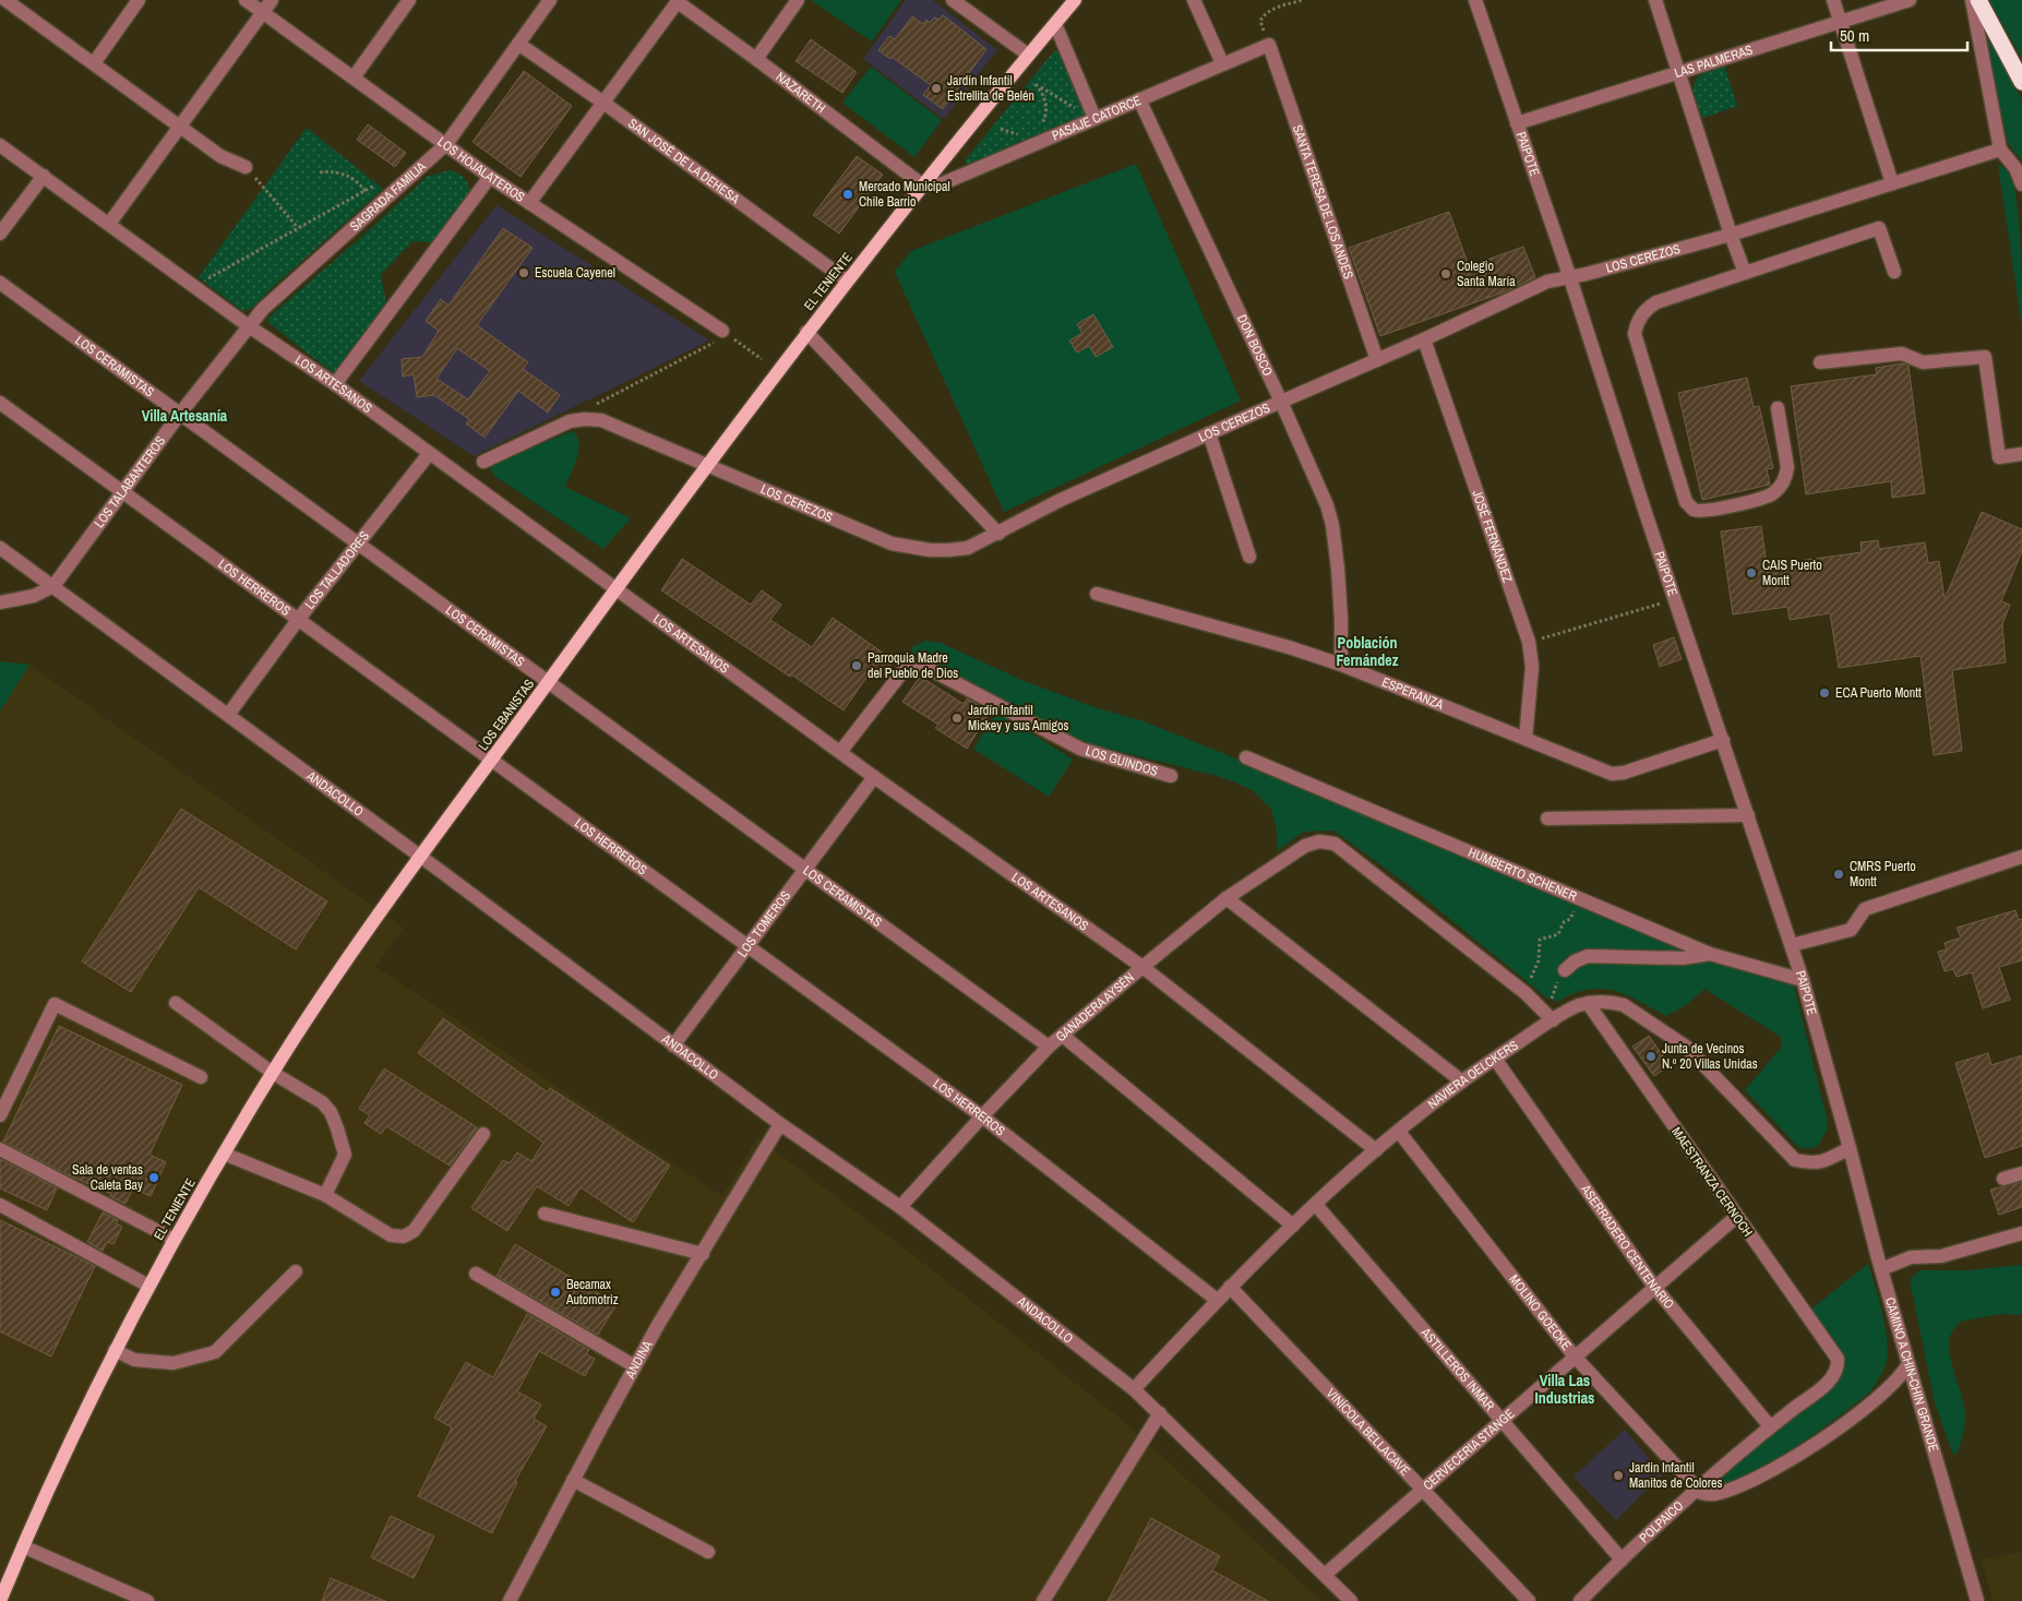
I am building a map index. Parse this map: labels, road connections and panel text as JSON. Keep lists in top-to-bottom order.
{
  "streets": {
    "main road": ["EL TENIENTE", "LOS EBANISTAS"],
    "street": [
      "LAS PALMERAS",
      "NAZARETH",
      "PASAJE CATORCE",
      "PAIPOTE",
      "SAN JOSÉ DE LA DEHESA",
      "LOS HOJALATEROS",
      "SAGRADA FAMILIA",
      "SANTA TERESA DE LOS ANDES",
      "LOS CEREZOS",
      "DON BOSCO",
      "LOS CERAMISTAS",
      "LOS ARTESANOS",
      "LOS TALABANTEROS",
      "JOSÉ FERNÁNDEZ",
      "LOS TALLADORES",
      "LOS HERREROS",
      "ESPERANZA",
      "LOS GUINDOS",
      "ANDACOLLO",
      "HUMBERTO SCHENER",
      "LOS TOMEROS",
      "GANADERA AYSÉN",
      "NAVIERA OELCKERS",
      "MAESTRANZA CERNOCH",
      "ASERRADERO CENTENARIO",
      "MOLINO GOECKE",
      "ANDINA",
      "ASTILLEROS INMAR",
      "CAMINO A CHIN-CHIN GRANDE",
      "VINÍCOLA BELLACAVE",
      "CERVECERIA STANGE",
      "POLPAICO"
    ]
  },
  "crossings": [
    ["LAS PALMERAS", "PAIPOTE"],
    ["NAZARETH", "PASAJE CATORCE"],
    ["NAZARETH", "EL TENIENTE"],
    ["PASAJE CATORCE", "SANTA TERESA DE LOS ANDES"],
    ["PASAJE CATORCE", "EL TENIENTE"],
    ["PASAJE CATORCE", "DON BOSCO"],
    ["PAIPOTE", "LOS CEREZOS"],
    ["PAIPOTE", "ESPERANZA"],
    ["PAIPOTE", "HUMBERTO SCHENER"],
    ["PAIPOTE", "NAVIERA OELCKERS"],
    ["PAIPOTE", "CAMINO A CHIN-CHIN GRANDE"],
    ["SAN JOSÉ DE LA DEHESA", "SAGRADA FAMILIA"],
    ["SAN JOSÉ DE LA DEHESA", "EL TENIENTE"],
    ["LOS HOJALATEROS", "SAGRADA FAMILIA"],
    ["SAGRADA FAMILIA", "LOS ARTESANOS"],
    ["SAGRADA FAMILIA", "LOS TALABANTEROS"],
    ["SANTA TERESA DE LOS ANDES", "LOS CEREZOS"],
    ["LOS CEREZOS", "EL TENIENTE"],
    ["LOS CEREZOS", "DON BOSCO"],
    ["LOS CEREZOS", "JOSÉ FERNÁNDEZ"],
    ["EL TENIENTE", "LOS ARTESANOS"],
    ["EL TENIENTE", "LOS EBANISTAS"],
    ["EL TENIENTE", "ANDACOLLO"],
    ["DON BOSCO", "ESPERANZA"],
    ["LOS CERAMISTAS", "LOS TALABANTEROS"],
    ["LOS CERAMISTAS", "LOS TALLADORES"],
    ["LOS CERAMISTAS", "LOS EBANISTAS"],
    ["LOS CERAMISTAS", "LOS TOMEROS"],
    ["LOS CERAMISTAS", "GANADERA AYSÉN"],
    ["LOS ARTESANOS", "LOS TALABANTEROS"],
    ["LOS ARTESANOS", "LOS TALLADORES"],
    ["LOS ARTESANOS", "LOS EBANISTAS"],
    ["LOS ARTESANOS", "LOS GUINDOS"],
    ["LOS ARTESANOS", "LOS TOMEROS"],
    ["LOS ARTESANOS", "GANADERA AYSÉN"],
    ["LOS ARTESANOS", "NAVIERA OELCKERS"],
    ["LOS TALABANTEROS", "LOS HERREROS"],
    ["LOS TALABANTEROS", "ANDACOLLO"],
    ["JOSÉ FERNÁNDEZ", "ESPERANZA"],
    ["LOS TALLADORES", "LOS HERREROS"],
    ["LOS TALLADORES", "ANDACOLLO"],
    ["LOS HERREROS", "LOS EBANISTAS"],
    ["LOS HERREROS", "LOS TOMEROS"],
    ["LOS HERREROS", "GANADERA AYSÉN"],
    ["LOS HERREROS", "NAVIERA OELCKERS"],
    ["LOS EBANISTAS", "ANDACOLLO"],
    ["ANDACOLLO", "LOS TOMEROS"],
    ["ANDACOLLO", "GANADERA AYSÉN"],
    ["ANDACOLLO", "NAVIERA OELCKERS"],
    ["ANDACOLLO", "ANDINA"],
    ["ANDACOLLO", "CERVECERIA STANGE"],
    ["NAVIERA OELCKERS", "MAESTRANZA CERNOCH"],
    ["NAVIERA OELCKERS", "ASERRADERO CENTENARIO"],
    ["NAVIERA OELCKERS", "MOLINO GOECKE"],
    ["NAVIERA OELCKERS", "ASTILLEROS INMAR"],
    ["NAVIERA OELCKERS", "CAMINO A CHIN-CHIN GRANDE"],
    ["NAVIERA OELCKERS", "VINÍCOLA BELLACAVE"],
    ["MAESTRANZA CERNOCH", "CERVECERIA STANGE"],
    ["MAESTRANZA CERNOCH", "POLPAICO"],
    ["ASERRADERO CENTENARIO", "CERVECERIA STANGE"],
    ["ASERRADERO CENTENARIO", "POLPAICO"],
    ["MOLINO GOECKE", "CERVECERIA STANGE"],
    ["MOLINO GOECKE", "POLPAICO"],
    ["ASTILLEROS INMAR", "CERVECERIA STANGE"],
    ["ASTILLEROS INMAR", "POLPAICO"],
    ["VINÍCOLA BELLACAVE", "CERVECERIA STANGE"]
  ],
  "districts": ["Villa Artesanía", "Población Fernández", "Villa Las Industrias"],
  "places": [
    "Jardín Infantil Estrellita de Belén",
    "Mercado Municipal Chile Barrio",
    "Escuela Cayenel",
    "Colegio Santa María",
    "CAIS Puerto Montt",
    "Parroquia Madre del Pueblo de Dios",
    "ECA Puerto Montt",
    "Jardín Infantil Mickey y sus Amigos",
    "CMRS Puerto Montt",
    "Junta de Vecinos N.º 20 Villas Unidas",
    "Sala de ventas Caleta Bay",
    "Becamax Automotriz",
    "Jardin Infantil Manitos de Colores"
  ],
  "scale_bar": "50 m"
}
